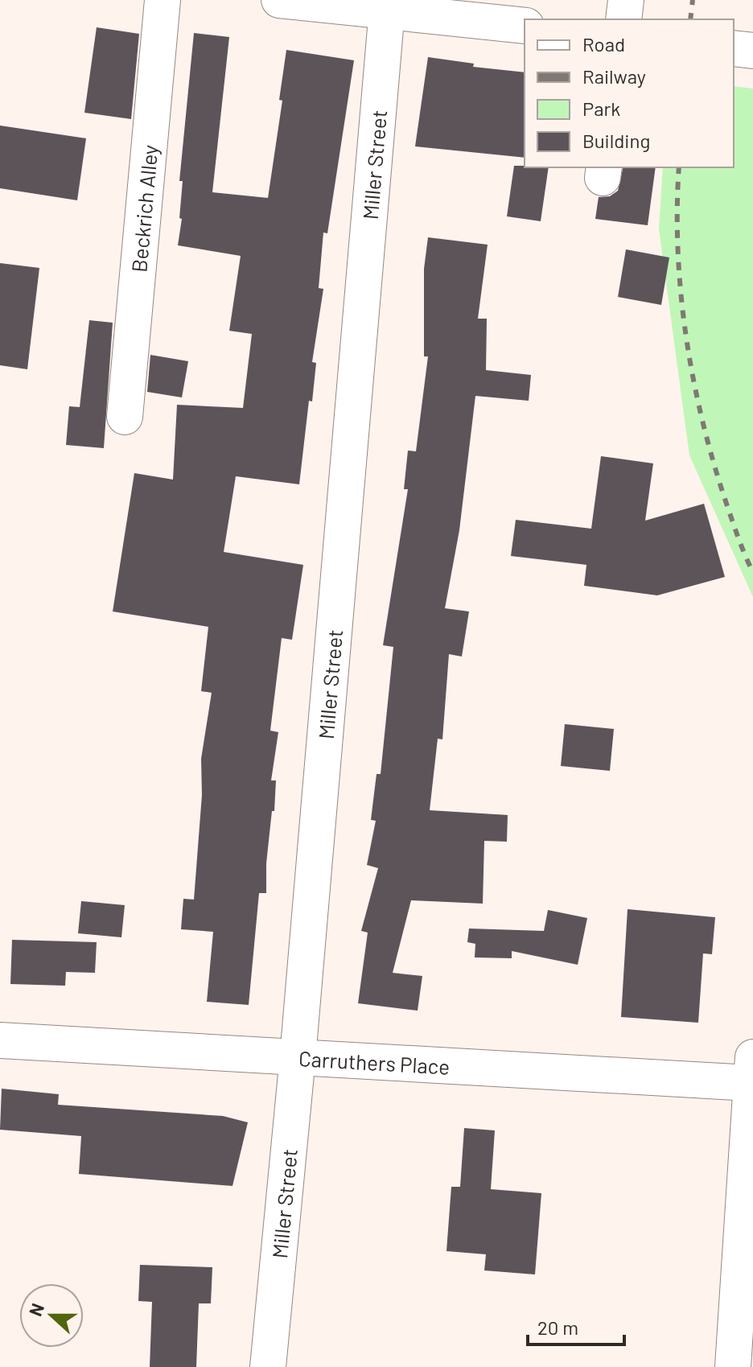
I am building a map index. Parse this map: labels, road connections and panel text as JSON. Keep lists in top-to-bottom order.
{
  "streets": {
    "street": ["Miller Street", "Beckrich Alley", "Carruthers Place"]
  },
  "crossings": [
    ["Miller Street", "Carruthers Place"]
  ],
  "legend": [
    "Road",
    "Railway",
    "Park",
    "Building"
  ],
  "scale_bar": "20 m",
  "north": "left"
}
